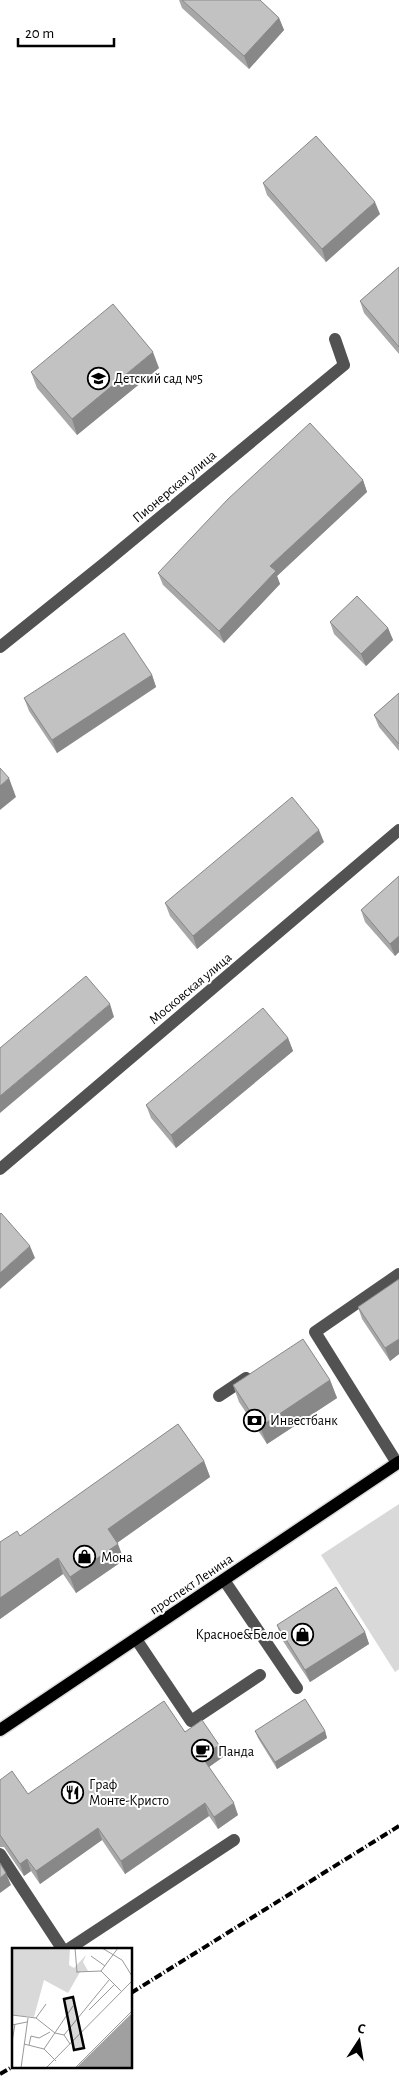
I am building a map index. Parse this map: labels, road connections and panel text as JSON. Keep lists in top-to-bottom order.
{
  "streets": {
    "main road": ["проспект Ленина"],
    "street": ["Пионерская улица", "Московская улица"]
  },
  "places": {
    "school or university": ["Детский сад №5"],
    "bank": ["Инвестбанк"],
    "shop": ["Мона", "Красное&Белое"],
    "cafe": ["Панда"],
    "restaurant": ["Граф Монте-Кристо"]
  },
  "scale_bar": "20 m",
  "north": "top"
}
